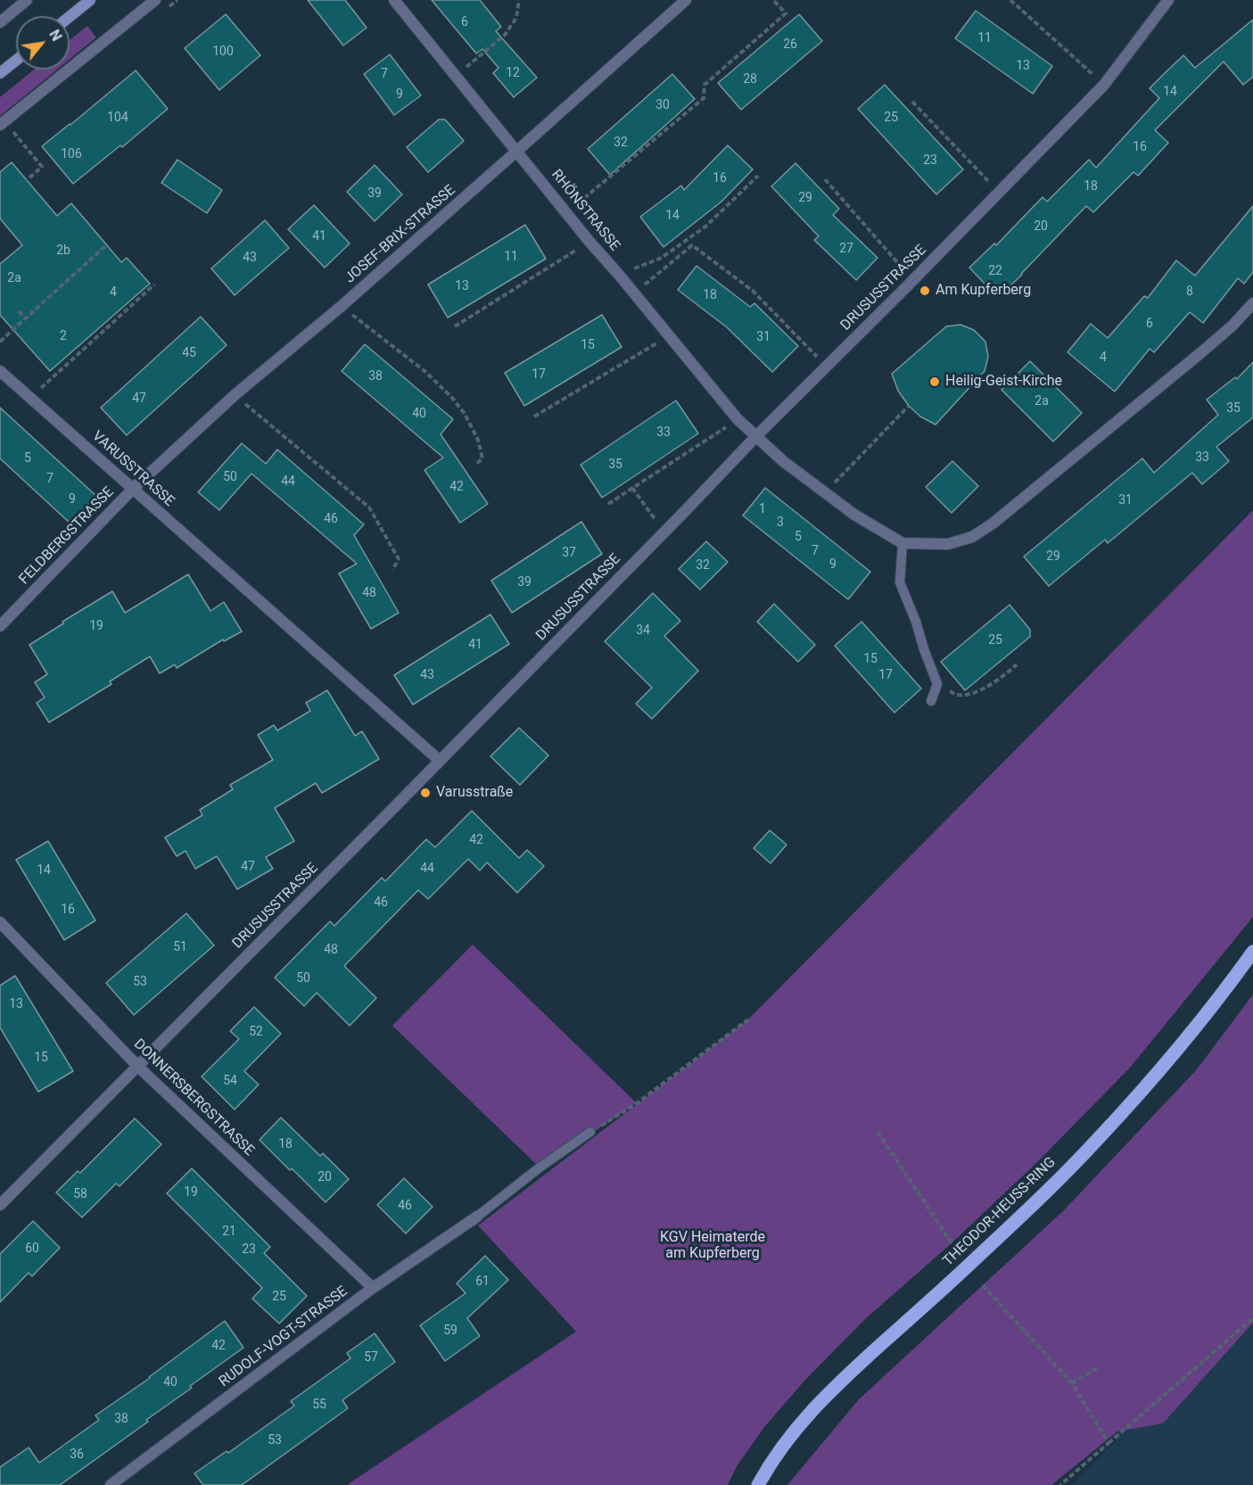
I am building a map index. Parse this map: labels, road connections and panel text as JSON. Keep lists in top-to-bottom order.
{
  "streets": {
    "main road": ["THEODOR-HEUSS-RING"],
    "street": [
      "RHÖNSTRASSE",
      "JOSEF-BRIX-STRASSE",
      "DRUSUSSTRASSE",
      "VARUSSTRASSE",
      "FELDBERGSTRASSE",
      "DONNERSBERGSTRASSE",
      "RUDOLF-VOGT-STRASSE"
    ]
  },
  "crossings": [
    ["RHÖNSTRASSE", "JOSEF-BRIX-STRASSE"],
    ["RHÖNSTRASSE", "DRUSUSSTRASSE"],
    ["JOSEF-BRIX-STRASSE", "VARUSSTRASSE"],
    ["JOSEF-BRIX-STRASSE", "FELDBERGSTRASSE"],
    ["DRUSUSSTRASSE", "VARUSSTRASSE"],
    ["DRUSUSSTRASSE", "DONNERSBERGSTRASSE"],
    ["VARUSSTRASSE", "FELDBERGSTRASSE"],
    ["DONNERSBERGSTRASSE", "RUDOLF-VOGT-STRASSE"]
  ],
  "parks": ["KGV Heimaterde am Kupferberg"],
  "places": ["Am Kupferberg", "Heilig-Geist-Kirche", "Varusstraße"],
  "house_numbers": [
    "6",
    "11",
    "26",
    "100",
    "13",
    "12",
    "7",
    "28",
    "14",
    "9",
    "30",
    "104",
    "25",
    "32",
    "16",
    "106",
    "23",
    "16",
    "18",
    "39",
    "29",
    "14",
    "20",
    "41",
    "27",
    "2b",
    "11",
    "43",
    "22",
    "2a",
    "13",
    "8",
    "4",
    "18",
    "6",
    "2",
    "31",
    "15",
    "45",
    "4",
    "17",
    "38",
    "47",
    "2a",
    "35",
    "40",
    "33",
    "33",
    "5",
    "35",
    "50",
    "7",
    "44",
    "42",
    "9",
    "31",
    "1",
    "46",
    "3",
    "5",
    "7",
    "37",
    "29",
    "9",
    "32",
    "39",
    "48",
    "19",
    "34",
    "25",
    "41",
    "15",
    "43",
    "17",
    "42",
    "47",
    "44",
    "14",
    "46",
    "16",
    "51",
    "48",
    "50",
    "53",
    "13",
    "52",
    "15",
    "54",
    "18",
    "20",
    "19",
    "58",
    "46",
    "21",
    "60",
    "23",
    "61",
    "25",
    "59",
    "42",
    "57",
    "40",
    "55",
    "38",
    "53",
    "36"
  ],
  "north": "top right"
}
